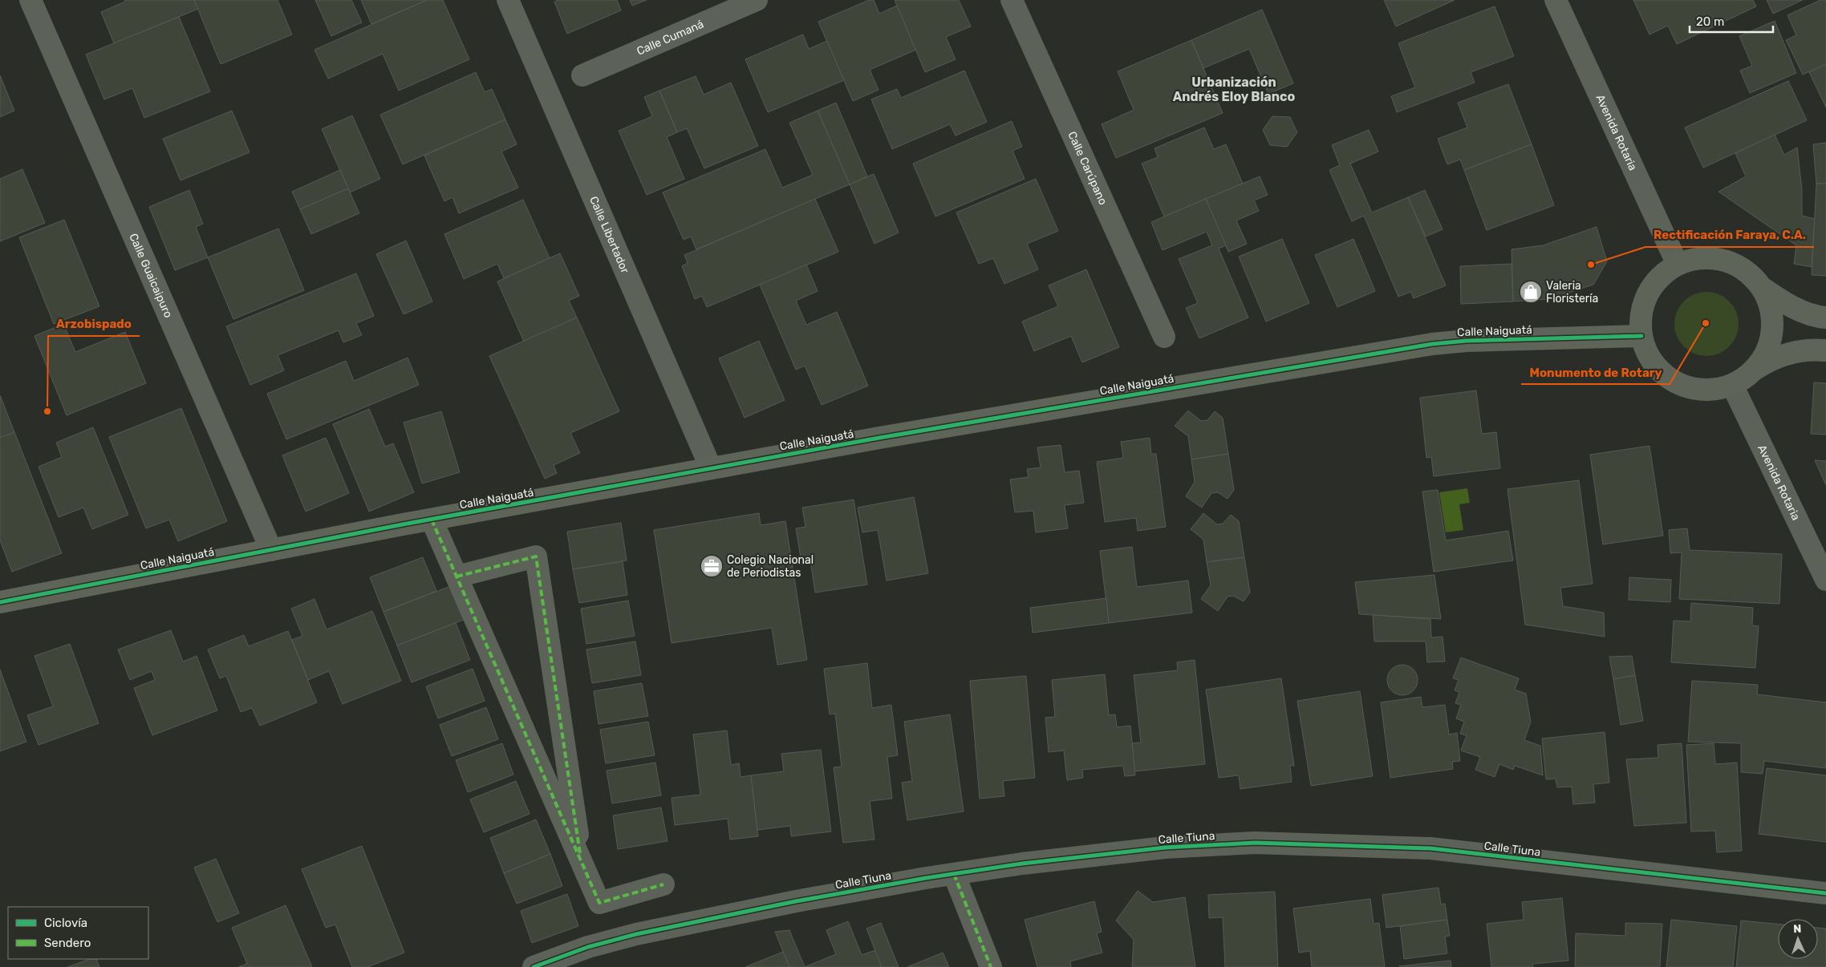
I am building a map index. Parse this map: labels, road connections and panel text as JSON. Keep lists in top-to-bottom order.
{
  "streets": {
    "street": [
      "Calle Cumaná",
      "Avenida Rotaria",
      "Calle Carúpano",
      "Calle Libertador",
      "Calle Guaicaipuro",
      "Calle Naiguatá",
      "Calle Tiuna"
    ]
  },
  "crossings": [
    ["Avenida Rotaria", "Calle Naiguatá"],
    ["Calle Libertador", "Calle Naiguatá"],
    ["Calle Guaicaipuro", "Calle Naiguatá"]
  ],
  "districts": ["Urbanización Andrés Eloy Blanco"],
  "places": {
    "other": ["Rectificación Faraya, C.A.", "Monumento de Rotary", "Arzobispado"],
    "shop": ["Valeria Floristería"],
    "office": ["Colegio Nacional de Periodistas"]
  },
  "legend": ["Ciclovía", "Sendero"],
  "scale_bar": "20 m",
  "north": "top"
}
